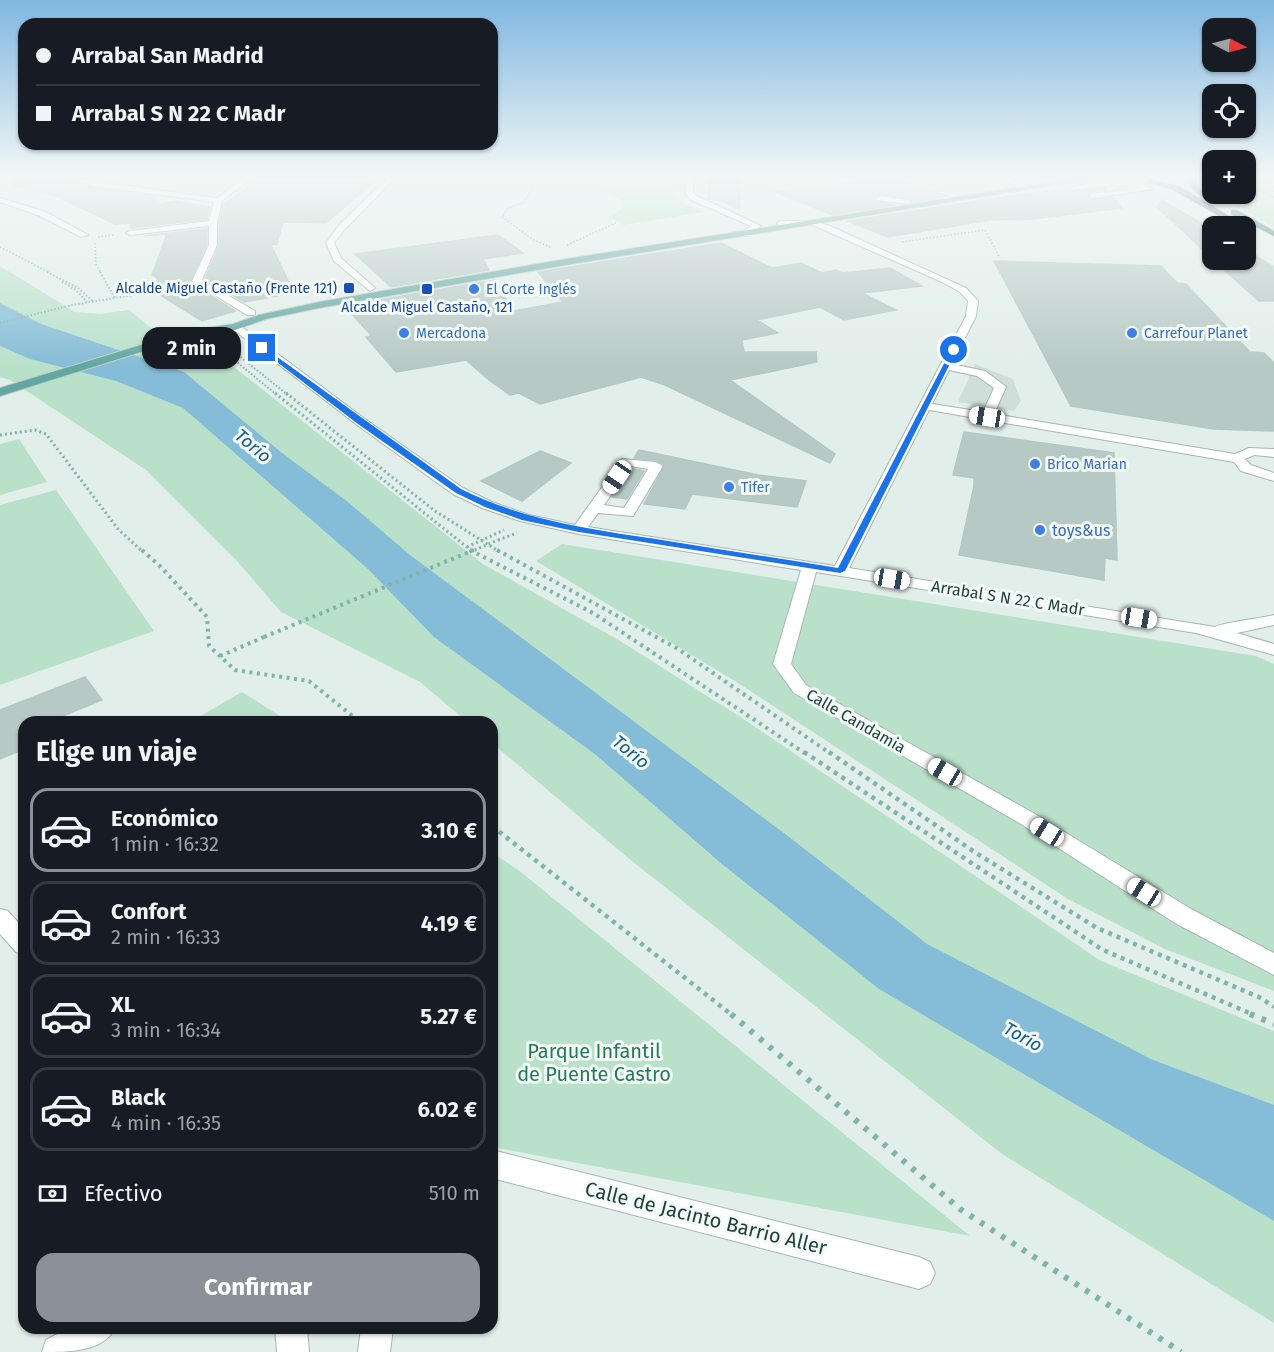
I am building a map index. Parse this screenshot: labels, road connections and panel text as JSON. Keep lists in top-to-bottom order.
{
  "streets": {
    "street": ["Arrabal S N 22 C Madr", "Calle Candamia", "Calle de Jacinto Barrio Aller"]
  },
  "crossings": [
    ["Arrabal S N 22 C Madr", "Calle Candamia"]
  ],
  "water": ["Torío"],
  "parks": ["Parque Infantil de Puente Castro"],
  "places": {
    "transit": ["Alcalde Miguel Castaño (Frente 121)", "Alcalde Miguel Castaño, 121"],
    "other": [
      "El Corte Inglés",
      "Mercadona",
      "Carrefour Planet",
      "Brico Marian",
      "Tifer",
      "toys&us"
    ]
  },
  "north": "right",
  "page": {
    "map_buttons": ["+", "−"],
    "banner": ["Arrabal San Madrid", "Arrabal S N 22 C Madr"],
    "bubble": "2 min",
    "heading": "Elige un viaje",
    "list": [
      {
        "name": "Económico",
        "note": "1 min · 16:32",
        "value": "3.10 €"
      },
      {
        "name": "Confort",
        "note": "2 min · 16:33",
        "value": "4.19 €"
      },
      {
        "name": "XL",
        "note": "3 min · 16:34",
        "value": "5.27 €"
      },
      {
        "name": "Black",
        "note": "4 min · 16:35",
        "value": "6.02 €"
      }
    ],
    "pay": ["Efectivo", "510 m"],
    "buttons": "Confirmar"
  }
}
